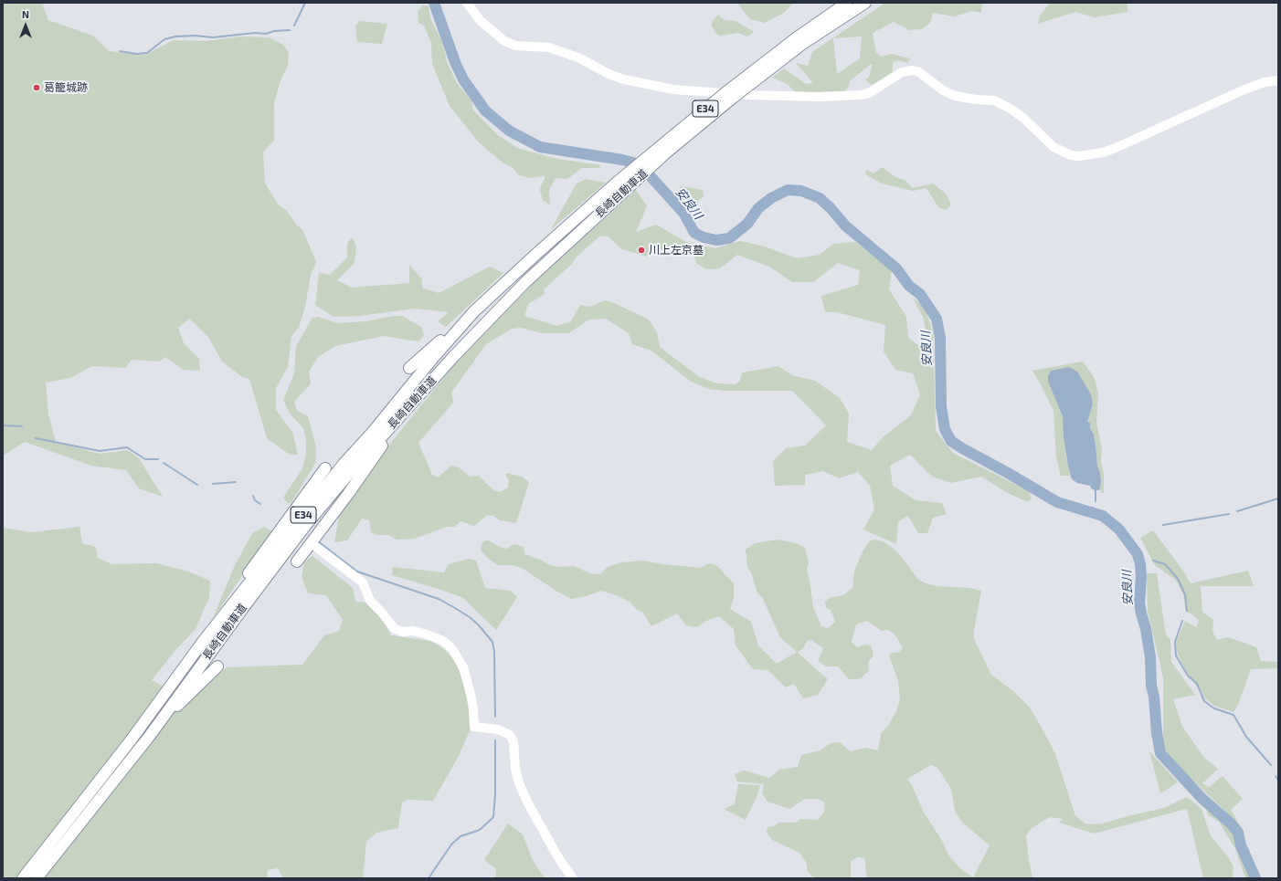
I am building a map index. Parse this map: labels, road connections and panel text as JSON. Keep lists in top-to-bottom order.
{
  "streets": {
    "highway": ["E34", "長崎自動車道"]
  },
  "water": ["安良川"],
  "places": ["葛籠城跡", "川上左京墓"],
  "north": "top"
}
